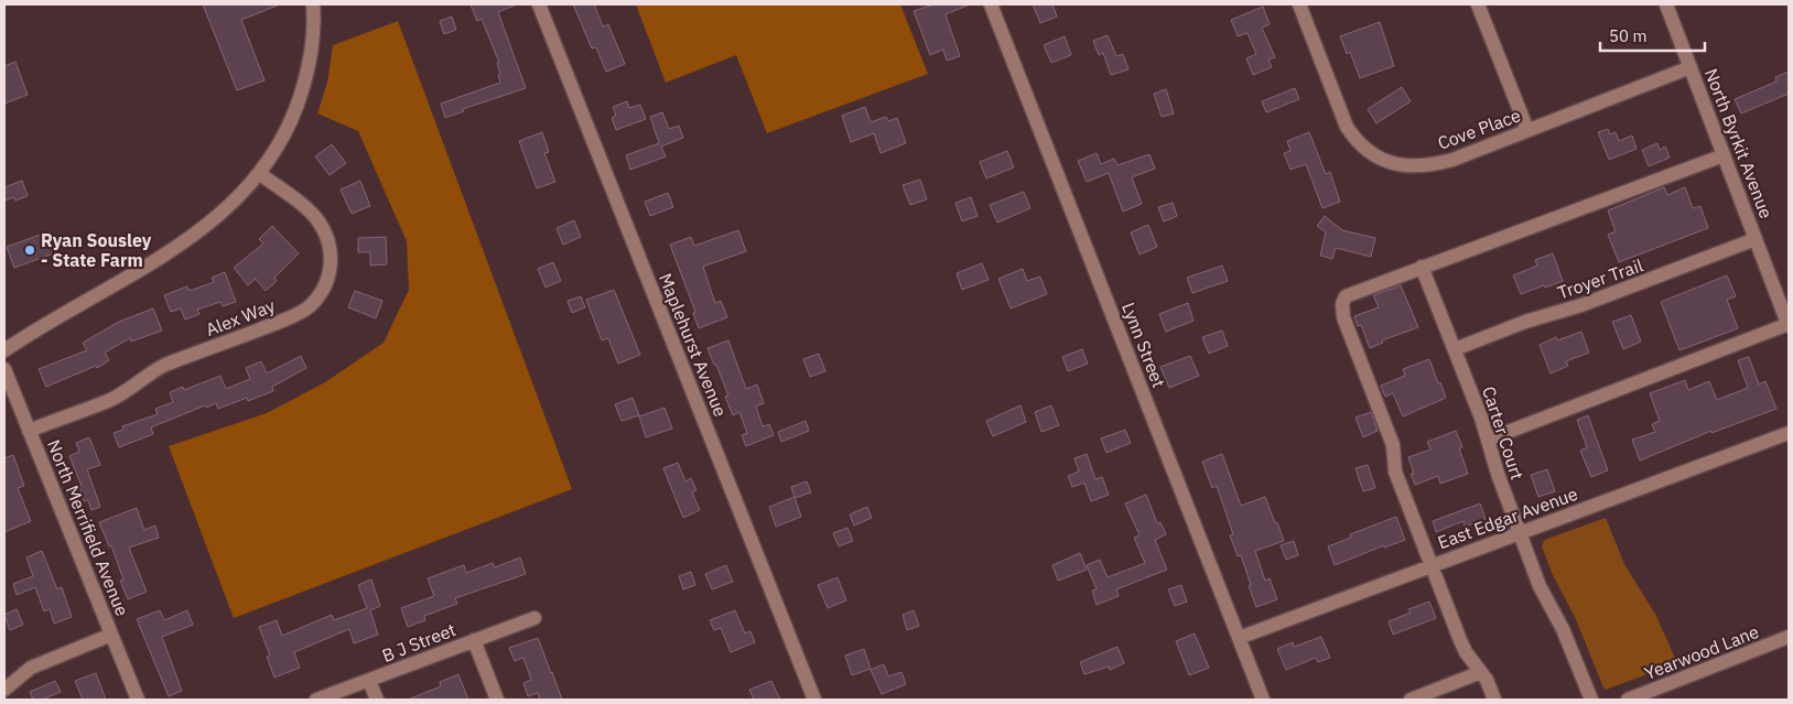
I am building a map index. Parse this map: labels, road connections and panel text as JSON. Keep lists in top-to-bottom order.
{
  "streets": {
    "street": [
      "Cove Place",
      "North Byrkit Avenue",
      "Troyer Trail",
      "Alex Way",
      "Maplehurst Avenue",
      "Lynn Street",
      "Carter Court",
      "East Edgar Avenue",
      "North Merrifield Avenue",
      "B J Street",
      "Yearwood Lane"
    ]
  },
  "crossings": [
    ["Cove Place", "North Byrkit Avenue"],
    ["North Byrkit Avenue", "Troyer Trail"],
    ["Troyer Trail", "Carter Court"],
    ["Alex Way", "North Merrifield Avenue"],
    ["Lynn Street", "East Edgar Avenue"],
    ["Carter Court", "East Edgar Avenue"]
  ],
  "places": ["Ryan Sousley - State Farm"],
  "scale_bar": "50 m"
}
